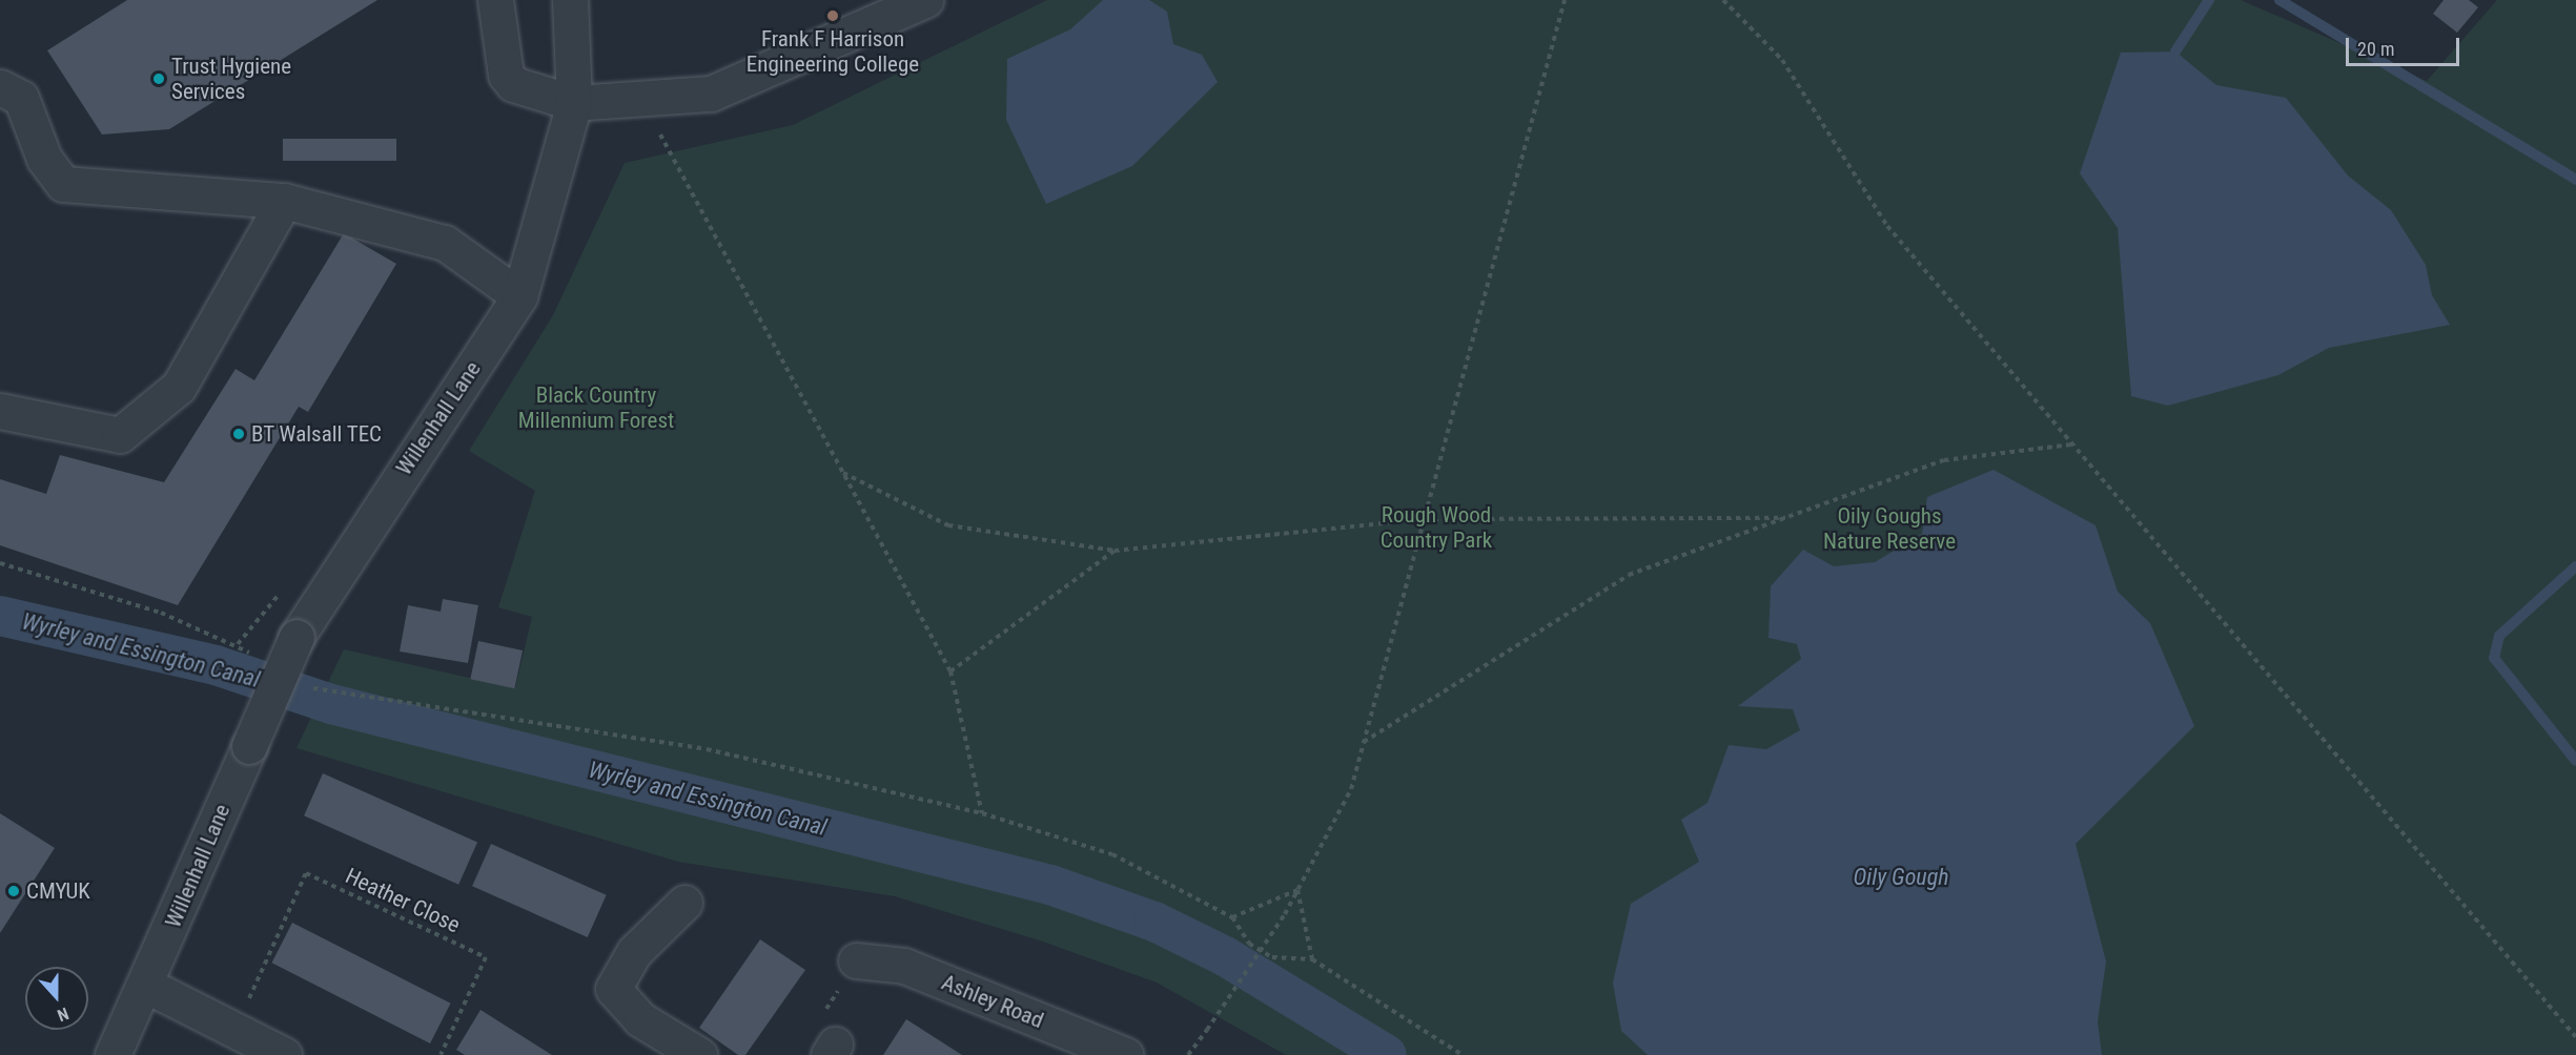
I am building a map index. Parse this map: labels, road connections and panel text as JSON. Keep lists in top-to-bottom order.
{
  "streets": {
    "street": ["Willenhall Lane", "Ashley Road"],
    "path": ["Heather Close"]
  },
  "water": ["Wyrley and Essington Canal", "Oily Gough"],
  "parks": ["Black Country Millennium Forest", "Rough Wood Country Park", "Oily Goughs Nature Reserve"],
  "places": [
    "Frank F Harrison Engineering College",
    "Trust Hygiene Services",
    "BT Walsall TEC",
    "CMYUK"
  ],
  "scale_bar": "20 m",
  "north": "bottom"
}
